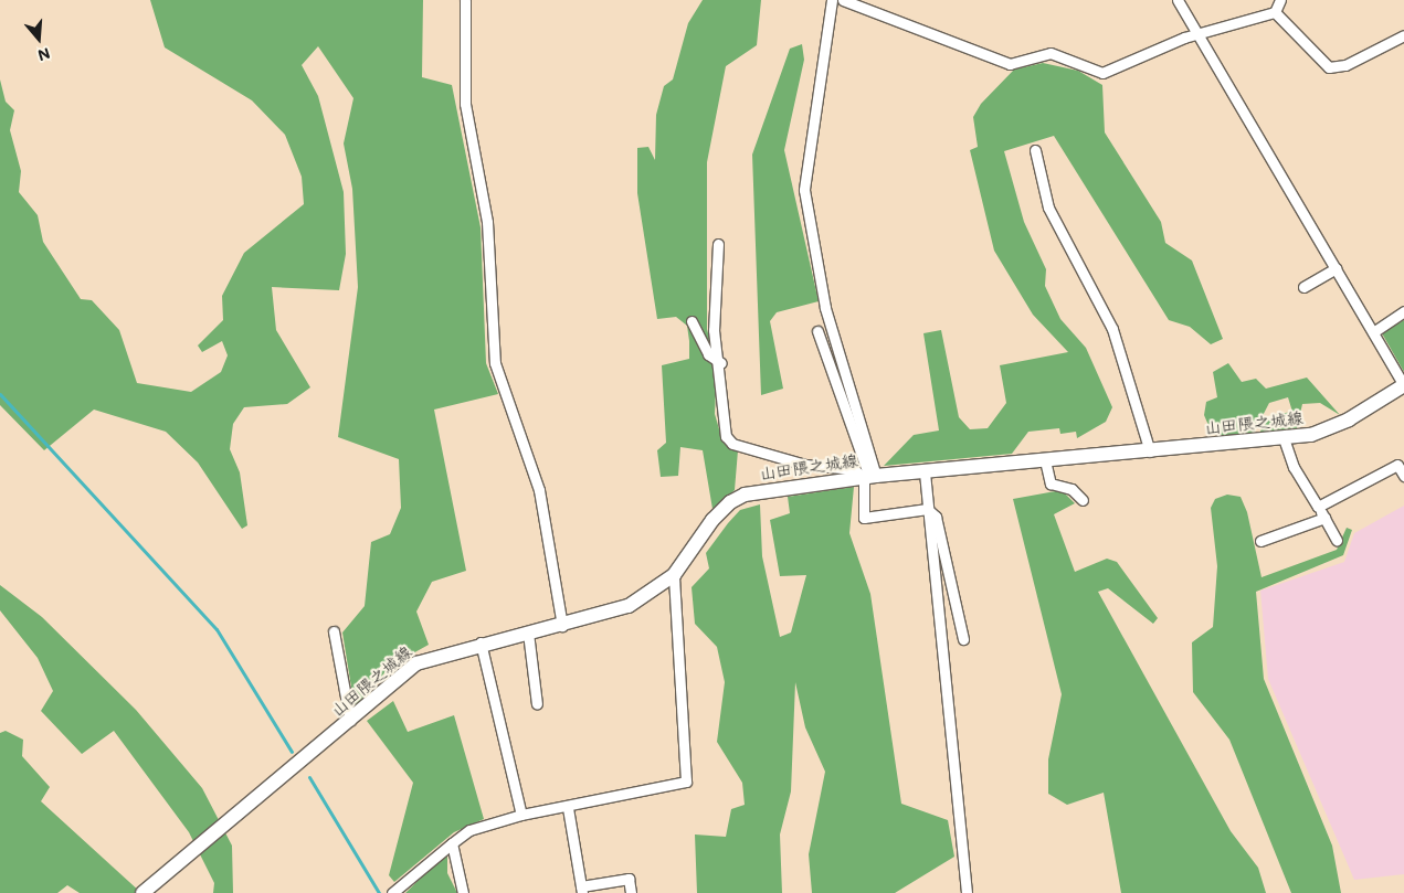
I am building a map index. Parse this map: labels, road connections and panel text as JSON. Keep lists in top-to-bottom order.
{
  "streets": {
    "main road": ["山田隈之城線"]
  },
  "north": "bottom"
}
